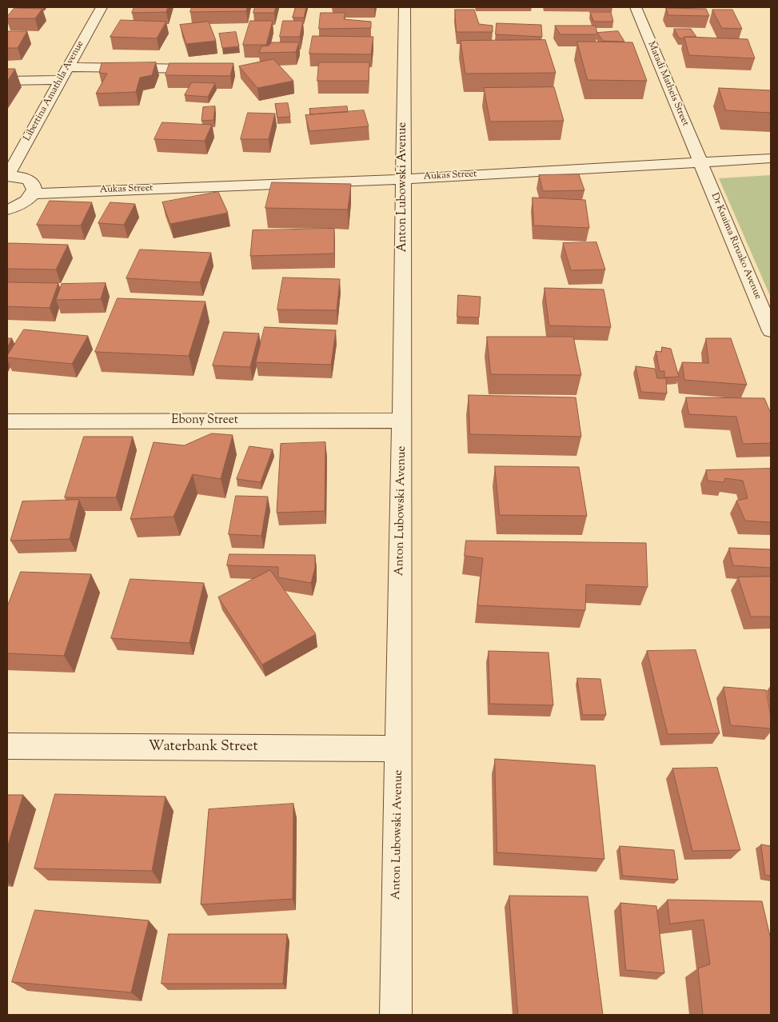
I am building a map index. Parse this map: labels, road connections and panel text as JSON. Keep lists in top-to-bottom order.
{
  "streets": {
    "street": [
      "Matadi Matheis Street",
      "Libertina Amathila Avenue",
      "Aukas Street",
      "Anton Lubowski Avenue",
      "Dr Kuaima Riruako Avenue",
      "Ebony Street",
      "Waterbank Street"
    ]
  },
  "crossings": [
    ["Matadi Matheis Street", "Aukas Street"],
    ["Matadi Matheis Street", "Dr Kuaima Riruako Avenue"],
    ["Aukas Street", "Anton Lubowski Avenue"],
    ["Aukas Street", "Dr Kuaima Riruako Avenue"],
    ["Anton Lubowski Avenue", "Ebony Street"],
    ["Anton Lubowski Avenue", "Waterbank Street"]
  ]
}
